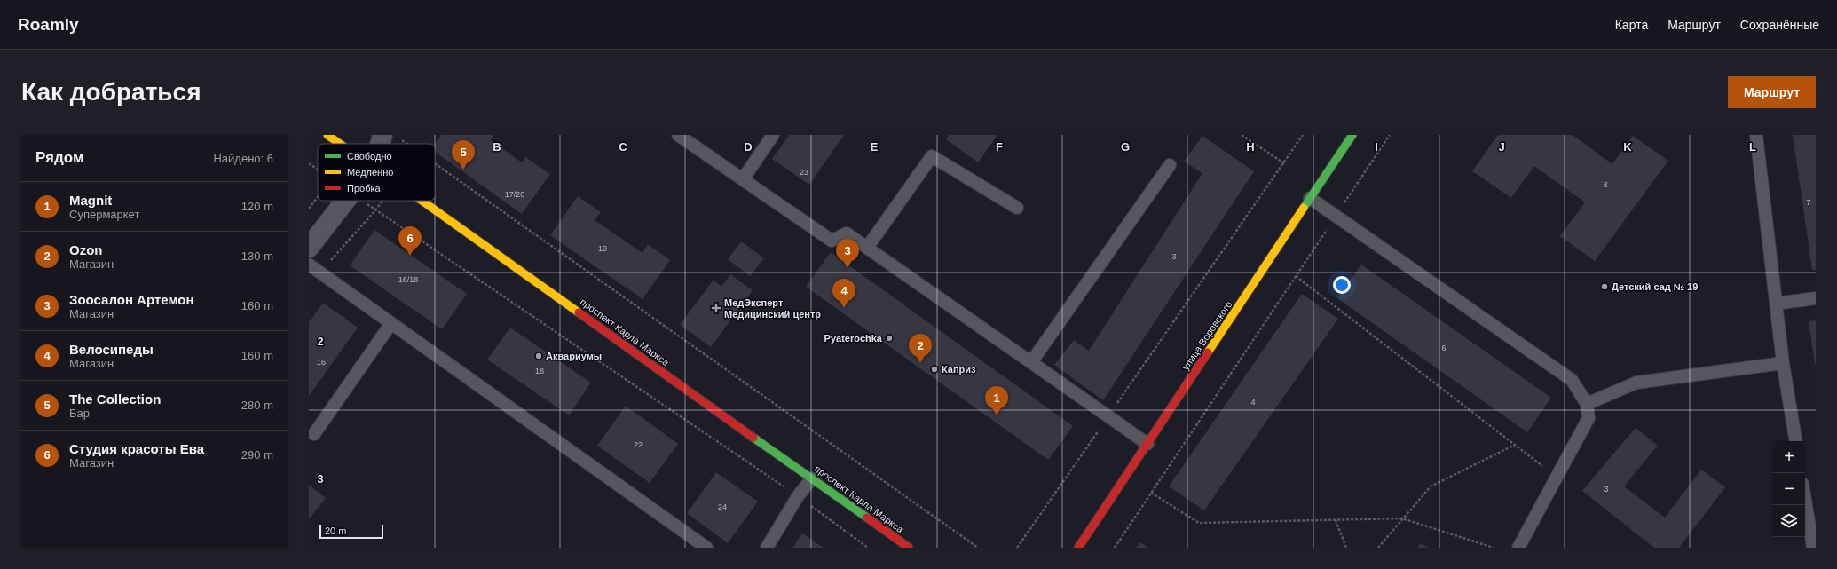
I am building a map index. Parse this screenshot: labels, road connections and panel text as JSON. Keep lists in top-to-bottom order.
{
  "streets": {
    "main road": ["проспект Карла Маркса", "улица Воровского"]
  },
  "places": {
    "other": [
      "Детский сад № 19",
      "Pyaterochka",
      "Аквариумы",
      "Каприз"
    ],
    "health": ["МедЭксперт Медицинский центр"]
  },
  "house_numbers": [
    "23",
    "8",
    "17/20",
    "7",
    "19",
    "3",
    "16/18",
    "6",
    "16",
    "18",
    "4",
    "22",
    "3",
    "24"
  ],
  "legend": ["Свободно", "Медленно", "Пробка"],
  "scale_bar": "20 m",
  "page": {
    "header": "Roamly",
    "nav": ["Карта", "Маршрут", "Сохранённые"],
    "buttons": "Маршрут",
    "title": "Как добраться",
    "heading": ["Рядом", "Найдено: 6"],
    "pins": [
      "5",
      "6",
      "3",
      "4",
      "2",
      "1"
    ],
    "list": [
      {
        "mark": "1",
        "name": "Magnit",
        "note": "Супермаркет",
        "value": "120 m"
      },
      {
        "mark": "2",
        "name": "Ozon",
        "note": "Магазин",
        "value": "130 m"
      },
      {
        "mark": "3",
        "name": "Зоосалон Артемон",
        "note": "Магазин",
        "value": "160 m"
      },
      {
        "mark": "4",
        "name": "Велосипеды",
        "note": "Магазин",
        "value": "160 m"
      },
      {
        "mark": "5",
        "name": "The Collection",
        "note": "Бар",
        "value": "280 m"
      },
      {
        "mark": "6",
        "name": "Студия красоты Ева",
        "note": "Магазин",
        "value": "290 m"
      }
    ],
    "map_buttons": ["+", "−"],
    "scale": "20 m"
  },
  "grid": {
    "columns": [
      "B",
      "C",
      "D",
      "E",
      "F",
      "G",
      "H",
      "I",
      "J",
      "K",
      "L"
    ],
    "rows": ["2", "3"]
  }
}
